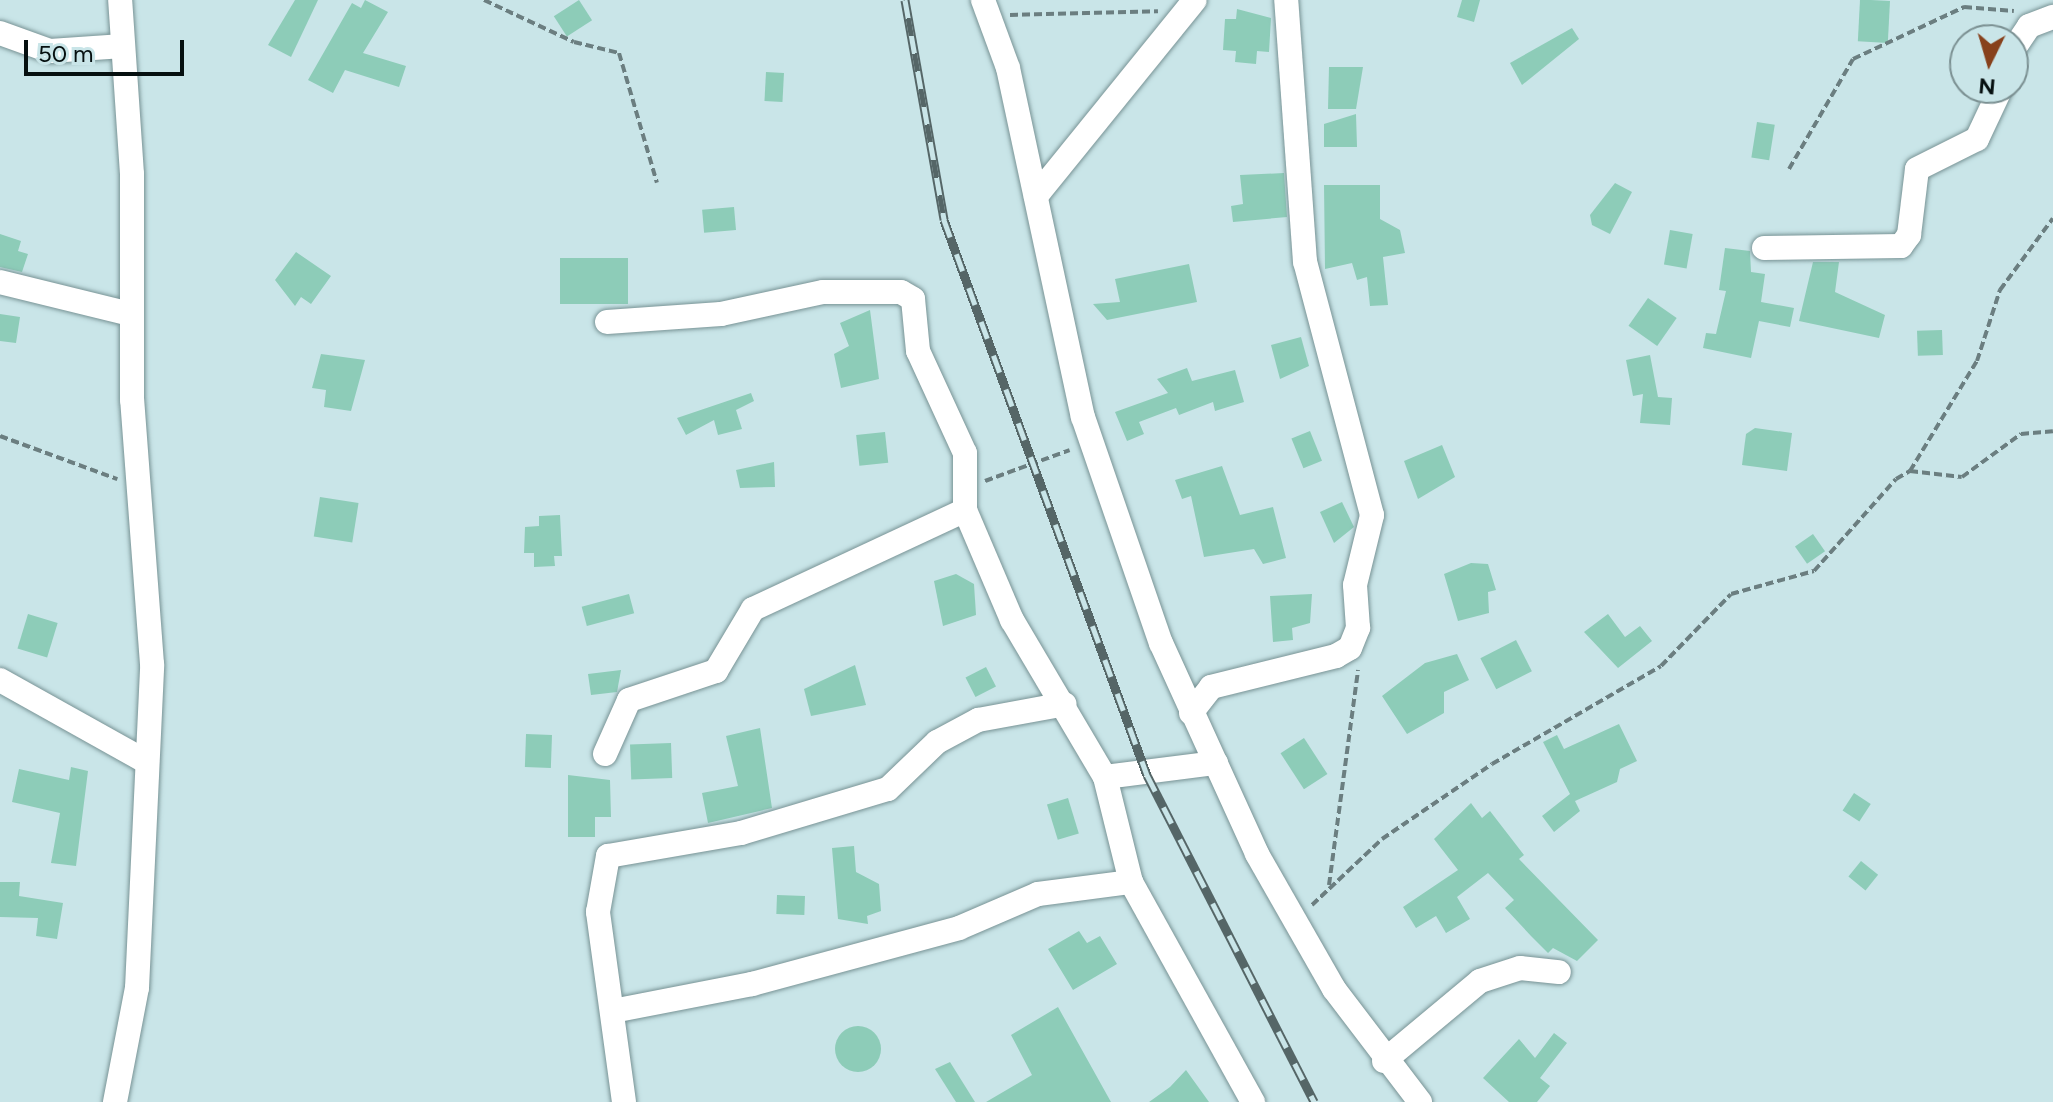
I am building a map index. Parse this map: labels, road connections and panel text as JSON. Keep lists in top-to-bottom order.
{
  "scale_bar": "50 m",
  "north": "bottom"
}
